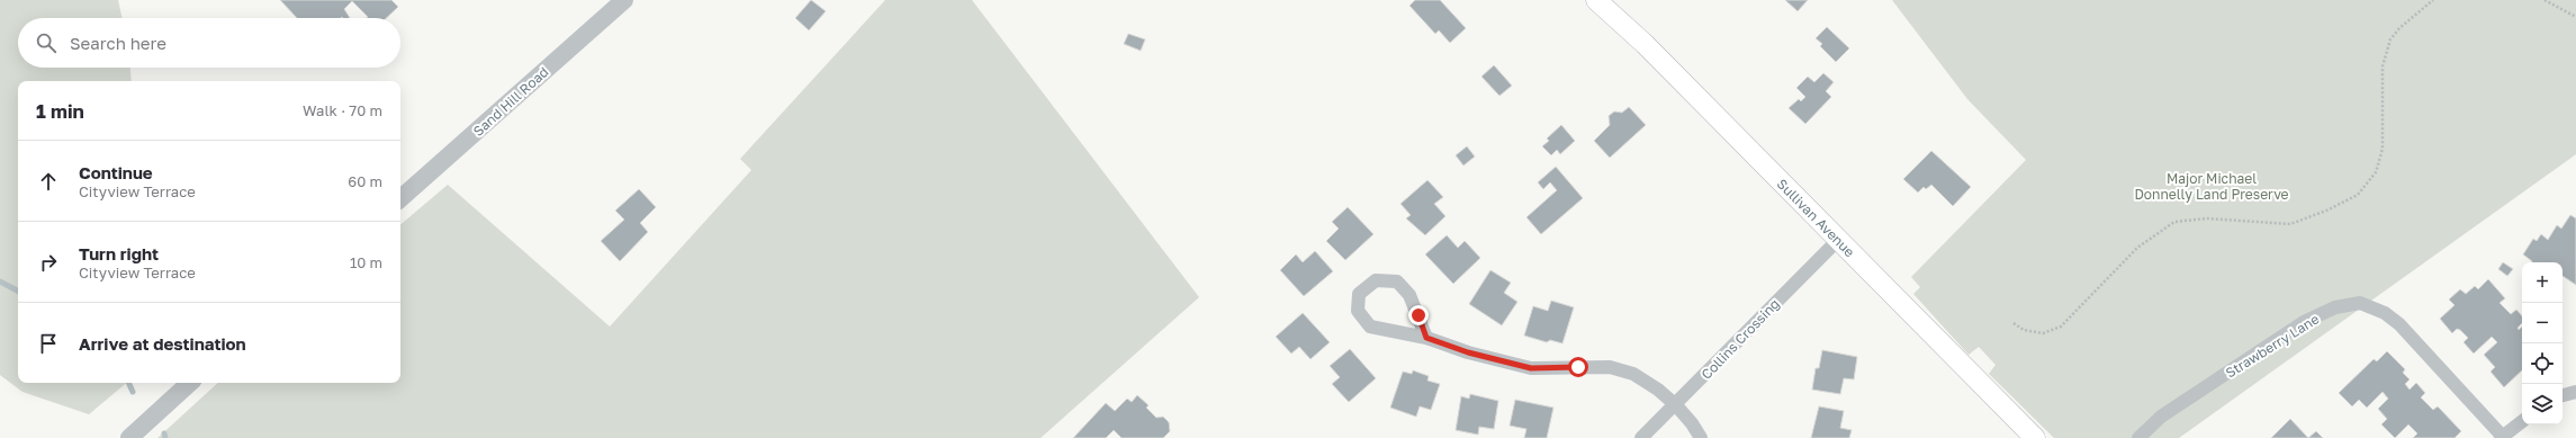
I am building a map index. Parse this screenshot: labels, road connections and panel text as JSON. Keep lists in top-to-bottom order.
{
  "streets": {
    "main road": ["Sullivan Avenue"],
    "street": ["Sand Hill Road", "Collins Crossing", "Strawberry Lane"]
  },
  "crossings": [
    ["Sullivan Avenue", "Collins Crossing"]
  ],
  "parks": ["Major Michael Donnelly Land Preserve"],
  "page": {
    "search": "Search here",
    "heading": ["1 min", "Walk · 70 m"],
    "list": [
      ["Continue", "Cityview Terrace", "60 m"],
      ["Turn right", "Cityview Terrace", "10 m"],
      "Arrive at destination"
    ],
    "map_buttons": ["+", "−"]
  }
}
